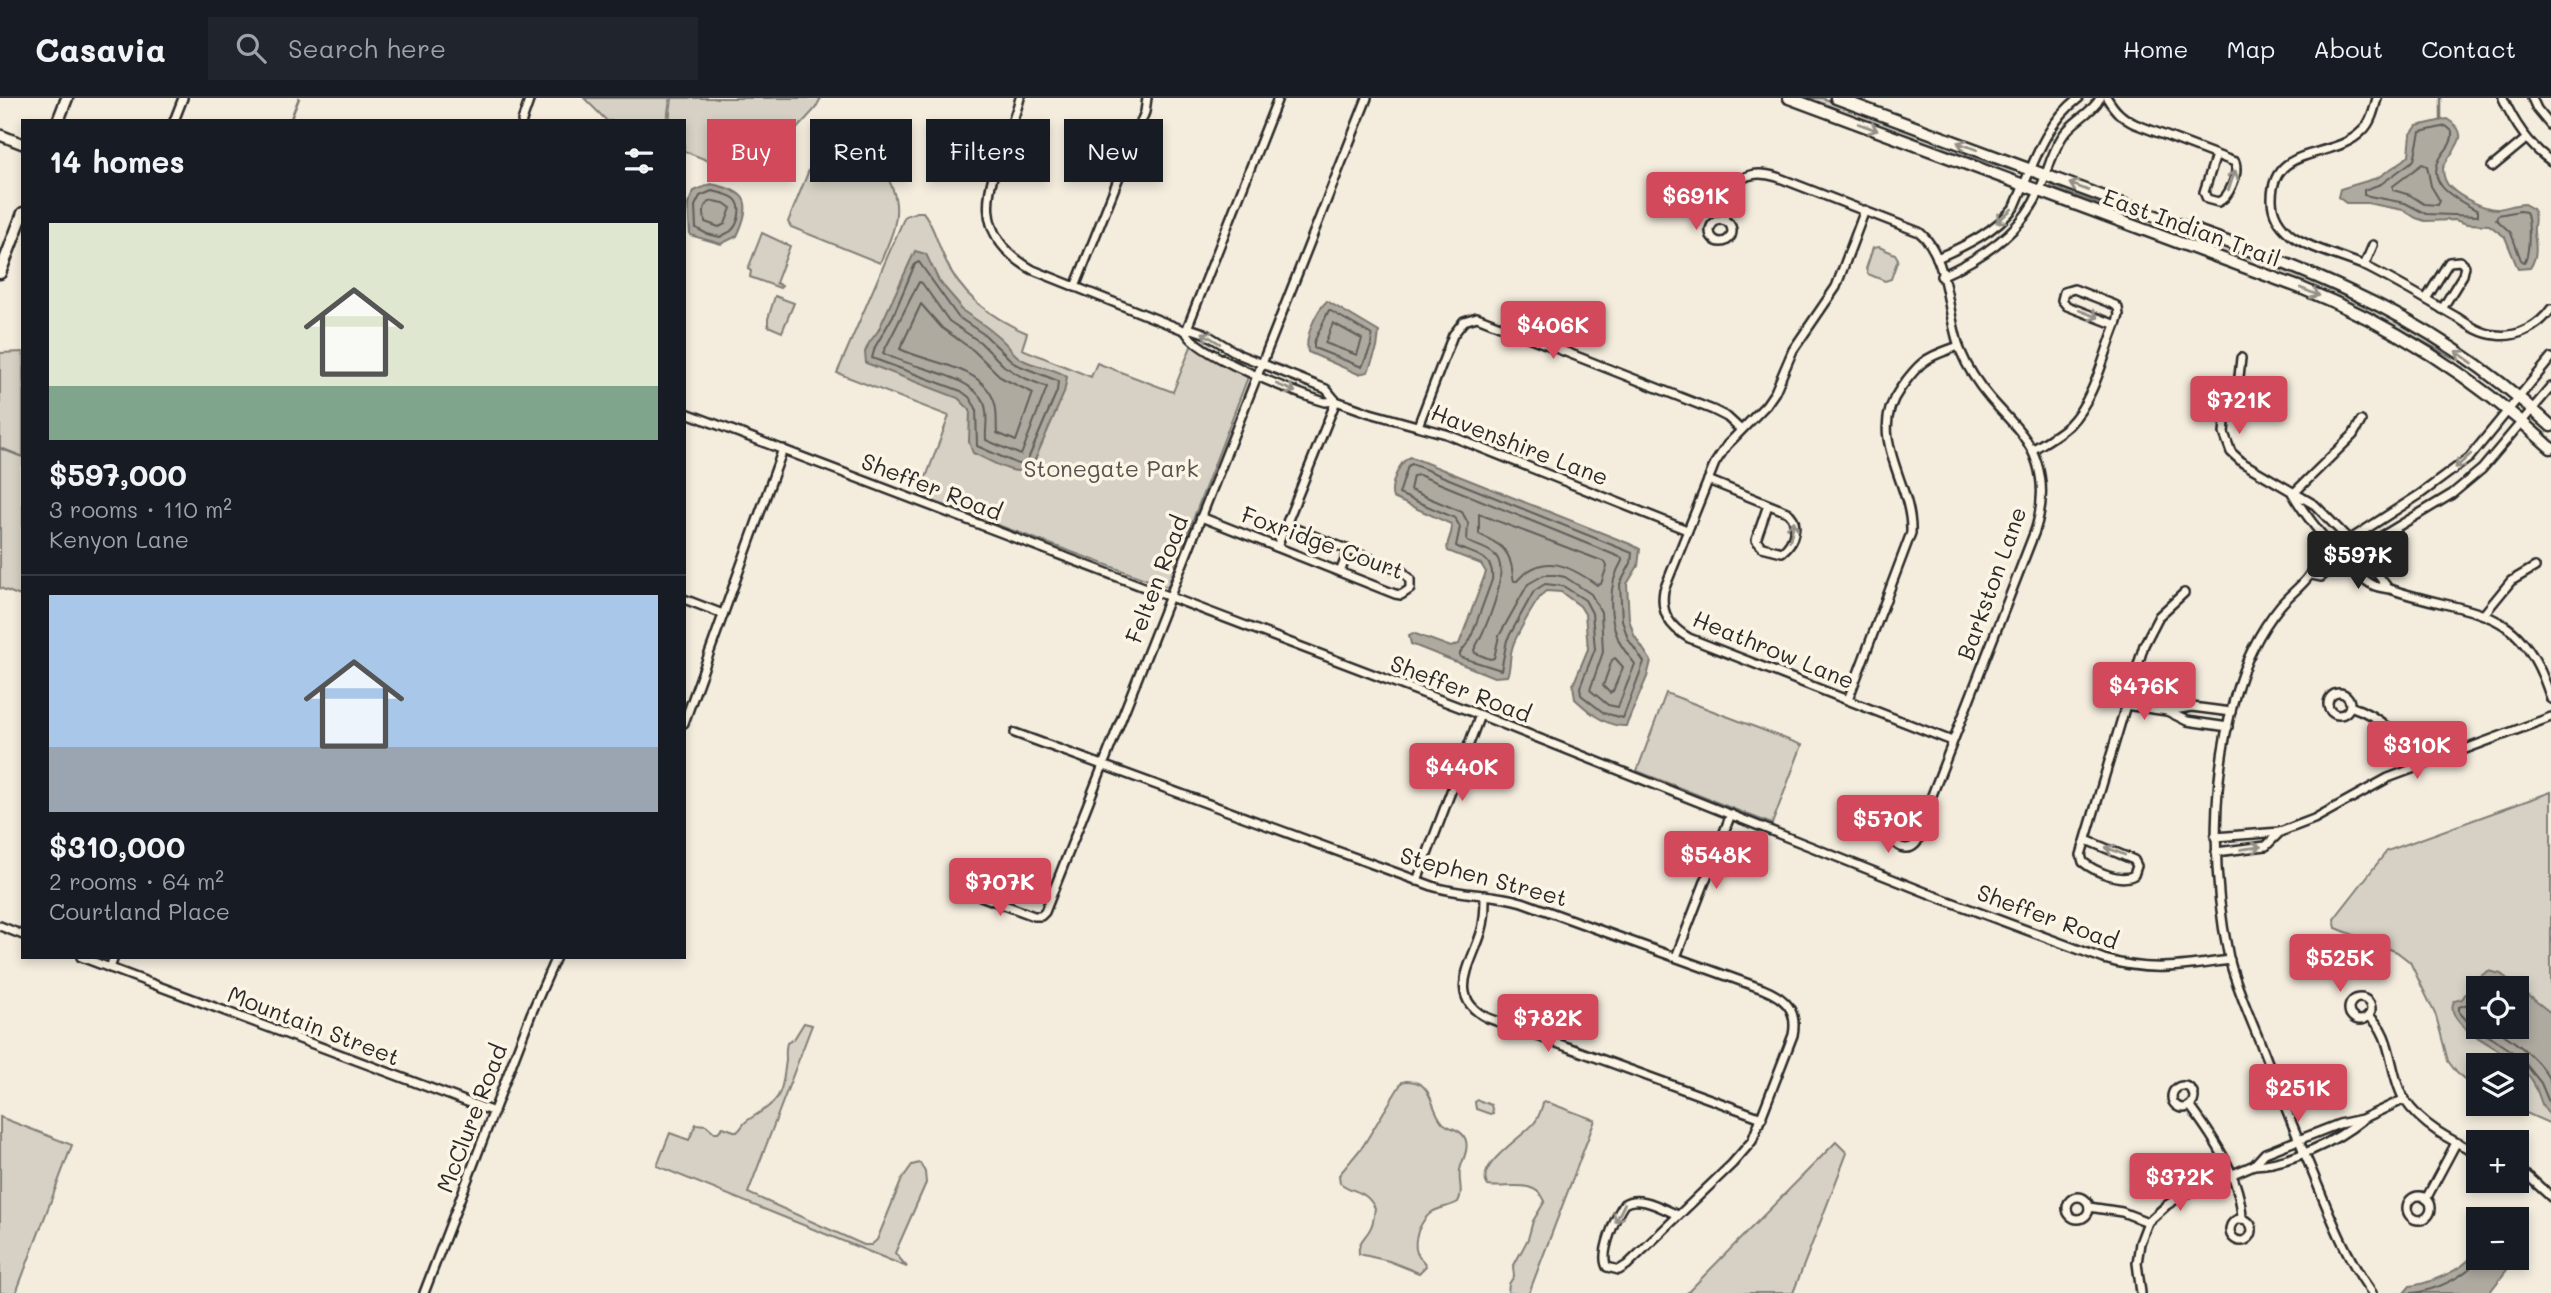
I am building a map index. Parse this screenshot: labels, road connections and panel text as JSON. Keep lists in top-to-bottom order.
{
  "streets": {
    "main road": ["East Indian Trail"],
    "street": [
      "Havenshire Lane",
      "Sheffer Road",
      "Foxridge Court",
      "Felten Road",
      "Barkston Lane",
      "Heathrow Lane",
      "Stephen Street",
      "Mountain Street",
      "McClure Road"
    ]
  },
  "crossings": [
    ["Havenshire Lane", "Felten Road"],
    ["Havenshire Lane", "Heathrow Lane"],
    ["Sheffer Road", "Felten Road"],
    ["Foxridge Court", "Felten Road"],
    ["Felten Road", "Stephen Street"],
    ["Barkston Lane", "Heathrow Lane"],
    ["Mountain Street", "McClure Road"]
  ],
  "parks": ["Stonegate Park"],
  "page": {
    "header": "Casavia",
    "search": "Search here",
    "nav": [
      "Home",
      "Map",
      "About",
      "Contact"
    ],
    "chip": [
      "Buy",
      "Rent",
      "Filters",
      "New"
    ],
    "heading": "14 homes",
    "price": [
      "$691K",
      "$406K",
      "$721K",
      "$597K",
      "$476K",
      "$310K",
      "$440K",
      "$570K",
      "$548K",
      "$707K",
      "$525K",
      "$782K",
      "$251K",
      "$372K"
    ],
    "list": [
      {
        "name": "$597,000",
        "note": "3 rooms · 110 m² · Kenyon Lane"
      },
      {
        "name": "$310,000",
        "note": "2 rooms · 64 m² · Courtland Place"
      }
    ],
    "map_buttons": ["+", "−"]
  }
}
